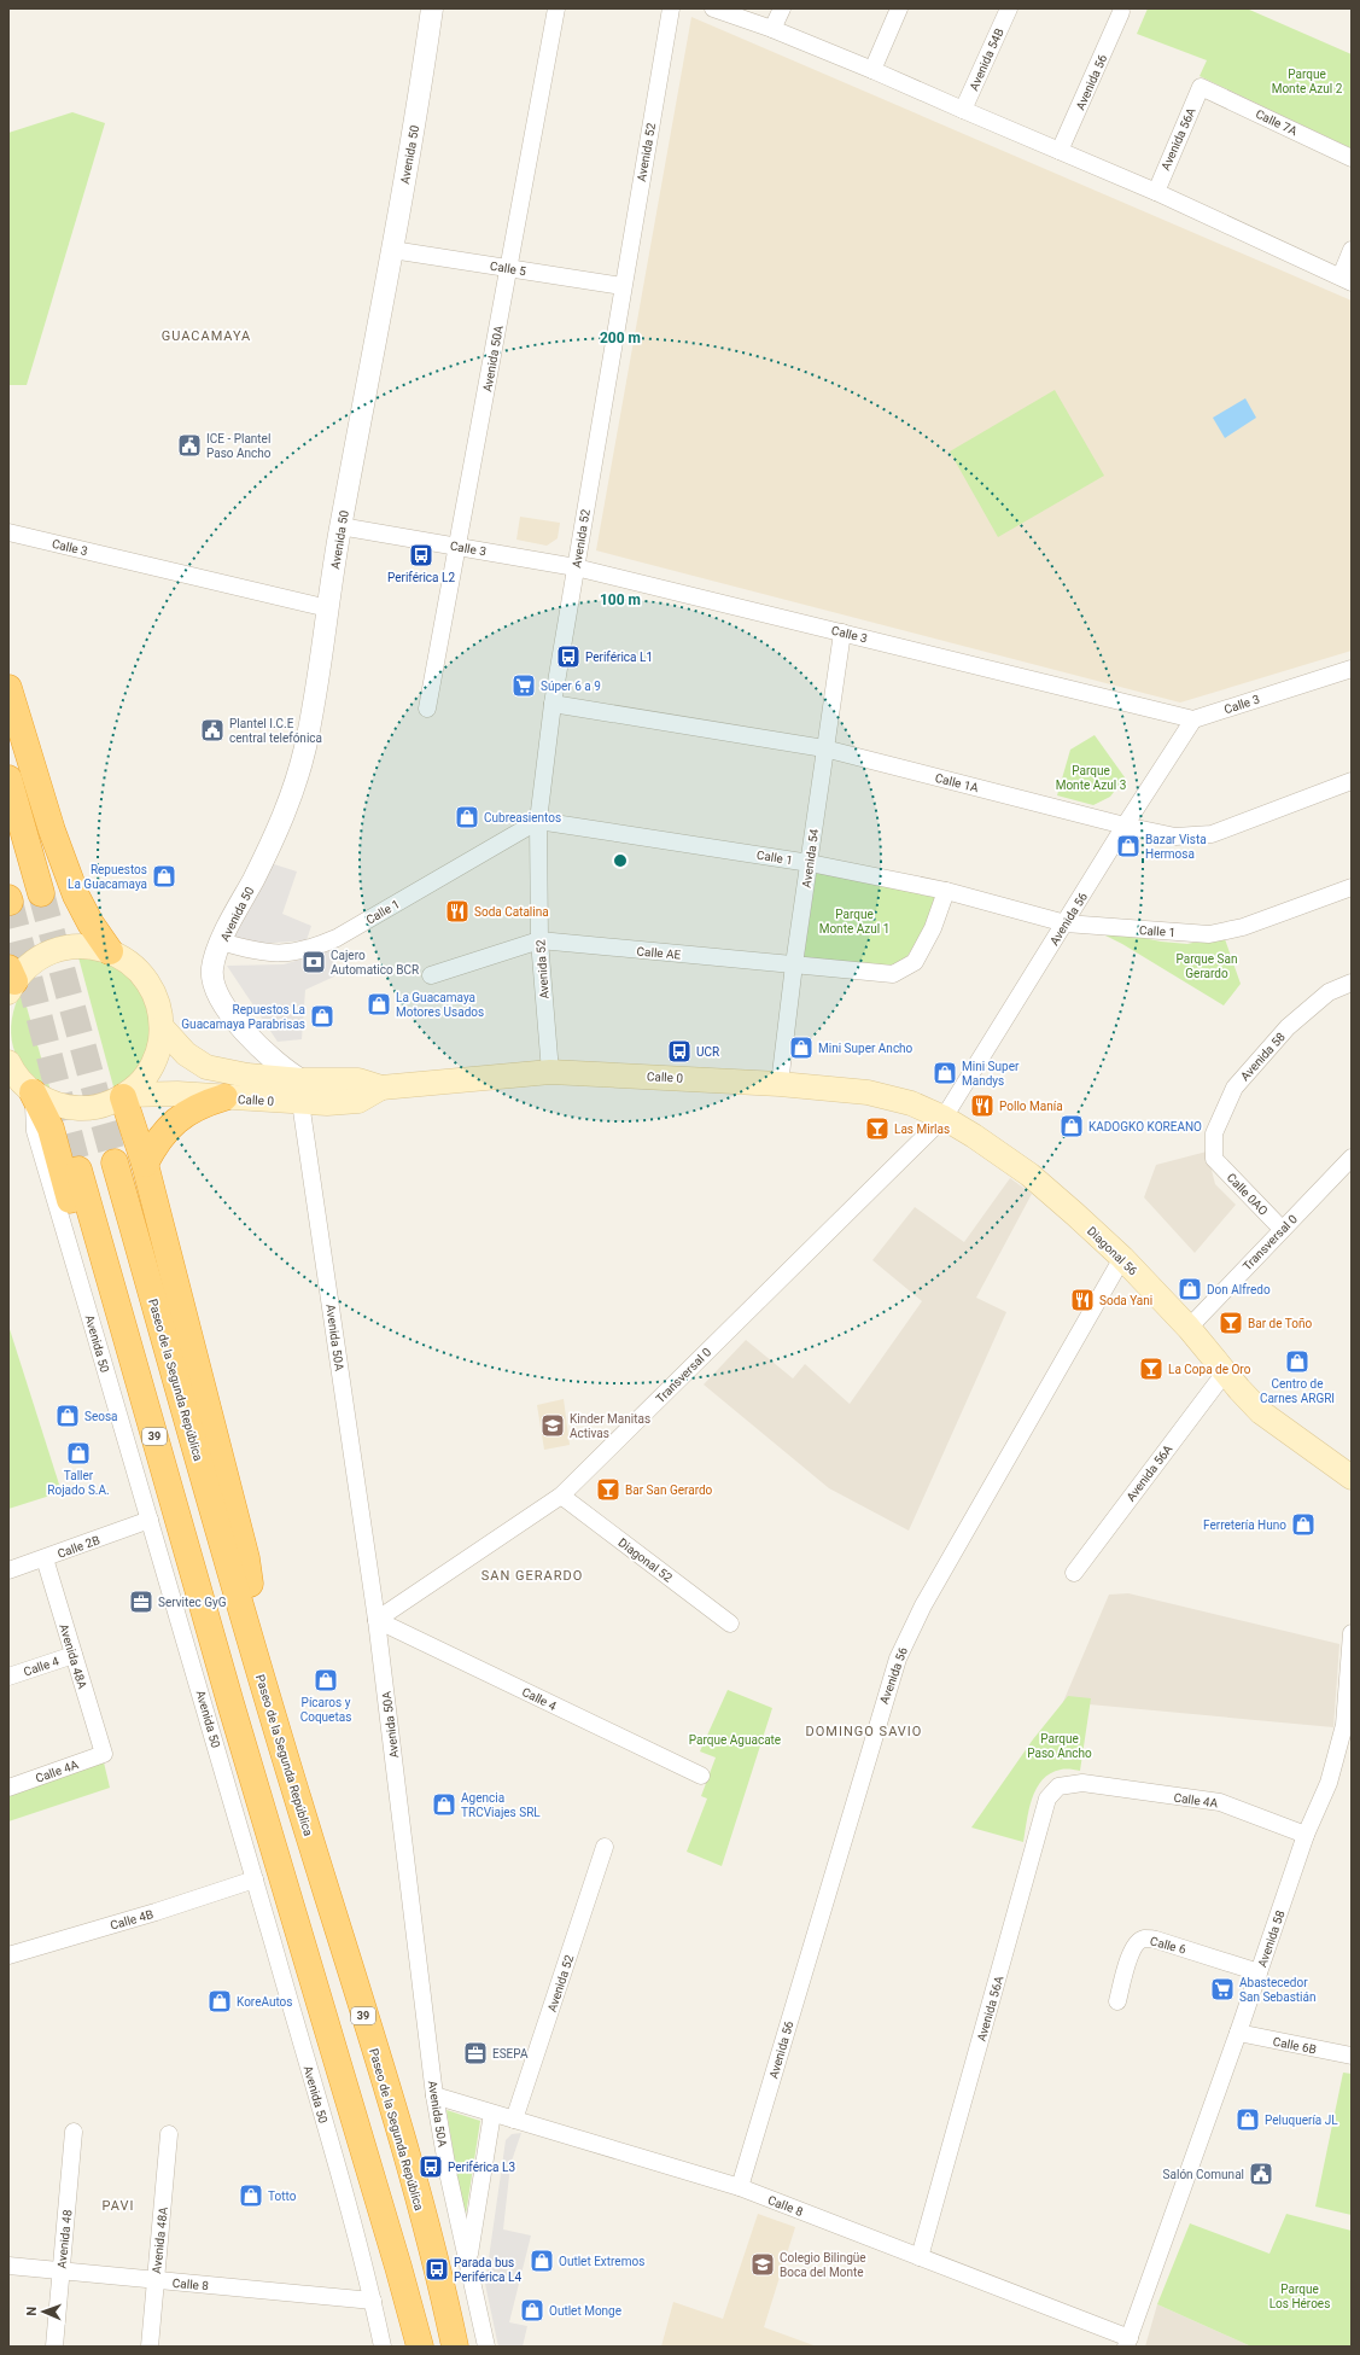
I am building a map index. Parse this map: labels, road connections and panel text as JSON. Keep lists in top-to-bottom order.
{
  "streets": {
    "highway": ["Paseo de la Segunda República", "39"],
    "main road": ["Calle 0", "Diagonal 56"],
    "street": [
      "Avenida 54B",
      "Avenida 56",
      "Calle 7A",
      "Avenida 56A",
      "Avenida 52",
      "Avenida 50",
      "Calle 5",
      "Avenida 50A",
      "Calle 3",
      "Calle 1A",
      "Calle 1",
      "Avenida 54",
      "Calle AE",
      "Avenida 58",
      "Calle 0AO",
      "Transversal 0",
      "Calle 2B",
      "Diagonal 52",
      "Avenida 48A",
      "Calle 4",
      "Calle 4A",
      "Calle 4B",
      "Calle 6",
      "Calle 6B",
      "Calle 8",
      "Avenida 48"
    ]
  },
  "crossings": [
    ["Avenida 56", "Calle 3"],
    ["Avenida 56", "Calle 1A"],
    ["Avenida 56", "Calle 1"],
    ["Avenida 56", "Calle 0"],
    ["Avenida 56", "Transversal 0"],
    ["Avenida 56", "Diagonal 56"],
    ["Avenida 56", "Calle 8"],
    ["Calle 7A", "Avenida 56A"],
    ["Avenida 56A", "Diagonal 56"],
    ["Avenida 56A", "Calle 4A"],
    ["Avenida 56A", "Calle 8"],
    ["Avenida 52", "Calle 5"],
    ["Avenida 52", "Calle 3"],
    ["Avenida 52", "Calle 1A"],
    ["Avenida 52", "Calle 1"],
    ["Avenida 52", "Calle AE"],
    ["Avenida 52", "Calle 0"],
    ["Avenida 52", "Calle 8"],
    ["Avenida 50", "Calle 5"],
    ["Avenida 50", "Avenida 50A"],
    ["Avenida 50", "Calle 3"],
    ["Avenida 50", "Calle 1"],
    ["Avenida 50", "Calle 0"],
    ["Avenida 50", "Calle 2B"],
    ["Avenida 50", "Calle 4B"],
    ["Avenida 50", "Calle 8"],
    ["Calle 5", "Avenida 50A"],
    ["Avenida 50A", "Calle 3"],
    ["Avenida 50A", "Calle 0"],
    ["Avenida 50A", "Transversal 0"],
    ["Avenida 50A", "Calle 4"],
    ["Avenida 50A", "Calle 8"],
    ["Calle 3", "Avenida 54"],
    ["Calle 1A", "Avenida 54"],
    ["Calle 1", "Avenida 54"],
    ["Calle 1", "Calle AE"],
    ["Avenida 54", "Calle AE"],
    ["Avenida 54", "Calle 0"],
    ["Avenida 58", "Calle 0AO"],
    ["Avenida 58", "Calle 4A"],
    ["Avenida 58", "Calle 6"],
    ["Avenida 58", "Calle 6B"],
    ["Avenida 58", "Calle 8"],
    ["Calle 0", "Transversal 0"],
    ["Calle 0", "Diagonal 56"],
    ["Calle 0AO", "Transversal 0"],
    ["Transversal 0", "Diagonal 56"],
    ["Transversal 0", "Diagonal 52"],
    ["Transversal 0", "Calle 4"],
    ["Calle 2B", "Avenida 48A"],
    ["Avenida 48A", "Calle 4"],
    ["Avenida 48A", "Calle 4A"],
    ["Avenida 48A", "Calle 8"],
    ["Calle 8", "Avenida 48"]
  ],
  "districts": [
    "GUACAMAYA",
    "SAN GERARDO",
    "DOMINGO SAVIO",
    "PAVI"
  ],
  "parks": [
    "Parque Monte Azul 2",
    "Parque Monte Azul 3",
    "Parque Monte Azul 1",
    "Parque San Gerardo",
    "Parque Paso Ancho",
    "Parque Aguacate",
    "Parque Los Héroes"
  ],
  "places": {
    "public building": ["ICE - Plantel Paso Ancho", "Plantel I.C.E central telefónica", "Salón Comunal"],
    "bus stop": [
      "Periférica L2",
      "Periférica L1",
      "UCR",
      "Periférica L3",
      "Parada bus Periférica L4"
    ],
    "supermarket": ["Súper 6 a 9", "Abastecedor San Sebastián"],
    "shop": [
      "Cubreasientos",
      "Bazar Vista Hermosa",
      "Repuestos La Guacamaya",
      "La Guacamaya Motores Usados",
      "Repuestos La Guacamaya Parabrisas",
      "Mini Super Ancho",
      "Mini Super Mandys",
      "KADOGKO KOREANO",
      "Don Alfredo",
      "Centro de Carnes ARGRI",
      "Seosa",
      "Taller Rojado S.A.",
      "Ferretería Huno",
      "Pícaros y Coquetas",
      "Agencia TRCViajes SRL",
      "KoreAutos",
      "Peluquería JL",
      "Totto",
      "Outlet Extremos",
      "Outlet Monge"
    ],
    "restaurant": ["Soda Catalina", "Pollo Manía", "Soda Yani"],
    "bank": ["Cajero Automatico BCR"],
    "bar": [
      "Las Mirlas",
      "Bar de Toño",
      "La Copa de Oro",
      "Bar San Gerardo"
    ],
    "school or university": ["Kinder Manitas Activas", "Colegio Bilingüe Boca del Monte"],
    "office": ["Servitec GyG", "ESEPA"]
  },
  "north": "left",
  "rings": ["200 m", "100 m"]
}
